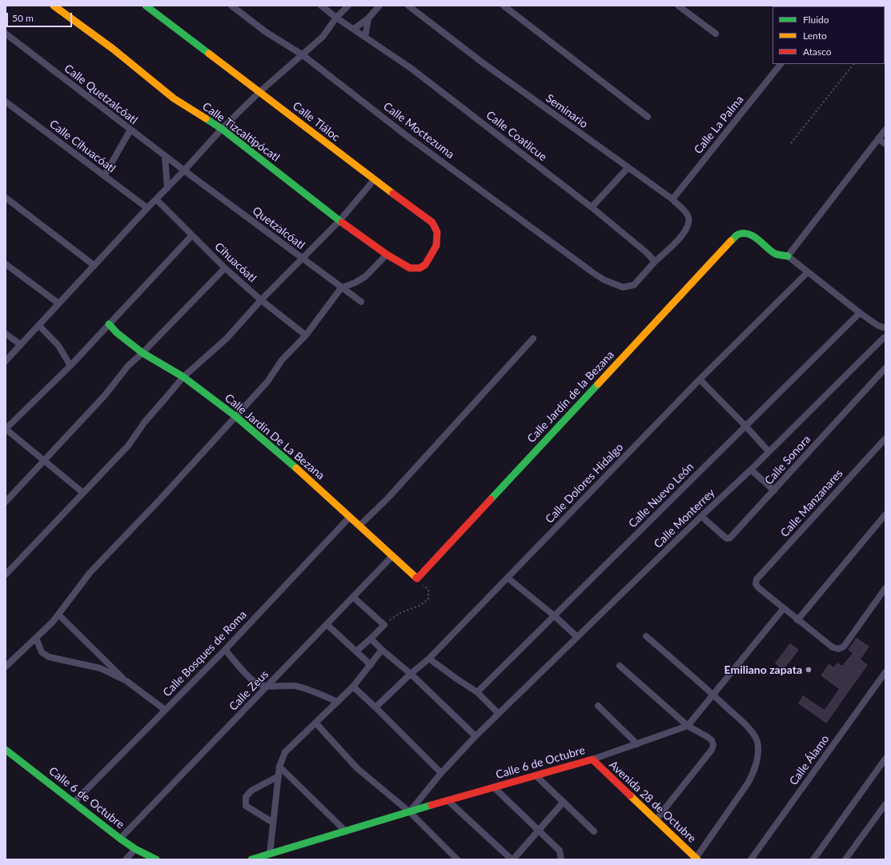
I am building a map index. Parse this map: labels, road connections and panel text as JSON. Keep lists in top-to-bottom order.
{
  "streets": {
    "street": [
      "Calle Quetzalcóatl",
      "Seminario",
      "Calle Tláloc",
      "Calle La Palma",
      "Calle Moctezuma",
      "Calle Tizcaltipócatl",
      "Calle Coatlicue",
      "Calle Cihuacóatl",
      "Quetzalcóatl",
      "Cihuacóatl",
      "Calle Jardín de la Bezana",
      "Calle Jardín De La Bezana",
      "Calle Sonora",
      "Calle Dolores Hidalgo",
      "Calle Nuevo León",
      "Calle Manzanares",
      "Calle Monterrey",
      "Calle Bosques de Roma",
      "Calle Zeus",
      "Calle Álamo",
      "Calle 6 de Octubre",
      "Avenida 28 de Octubre"
    ]
  },
  "crossings": [
    ["Calle Quetzalcóatl", "Quetzalcóatl"],
    ["Seminario", "Calle La Palma"],
    ["Seminario", "Calle Moctezuma"],
    ["Seminario", "Calle Coatlicue"],
    ["Calle Tláloc", "Calle Tizcaltipócatl"],
    ["Calle Moctezuma", "Calle Coatlicue"],
    ["Calle Jardín de la Bezana", "Calle Jardín De La Bezana"],
    ["Calle Jardín De La Bezana", "Calle Bosques de Roma"],
    ["Calle Jardín De La Bezana", "Calle Zeus"],
    ["Calle Sonora", "Calle Monterrey"],
    ["Calle Monterrey", "Calle 6 de Octubre"],
    ["Calle Bosques de Roma", "Calle 6 de Octubre"],
    ["Calle Zeus", "Calle 6 de Octubre"],
    ["Calle 6 de Octubre", "Avenida 28 de Octubre"]
  ],
  "places": ["Emiliano zapata"],
  "legend": ["Fluido", "Lento", "Atasco"],
  "scale_bar": "50 m"
}
